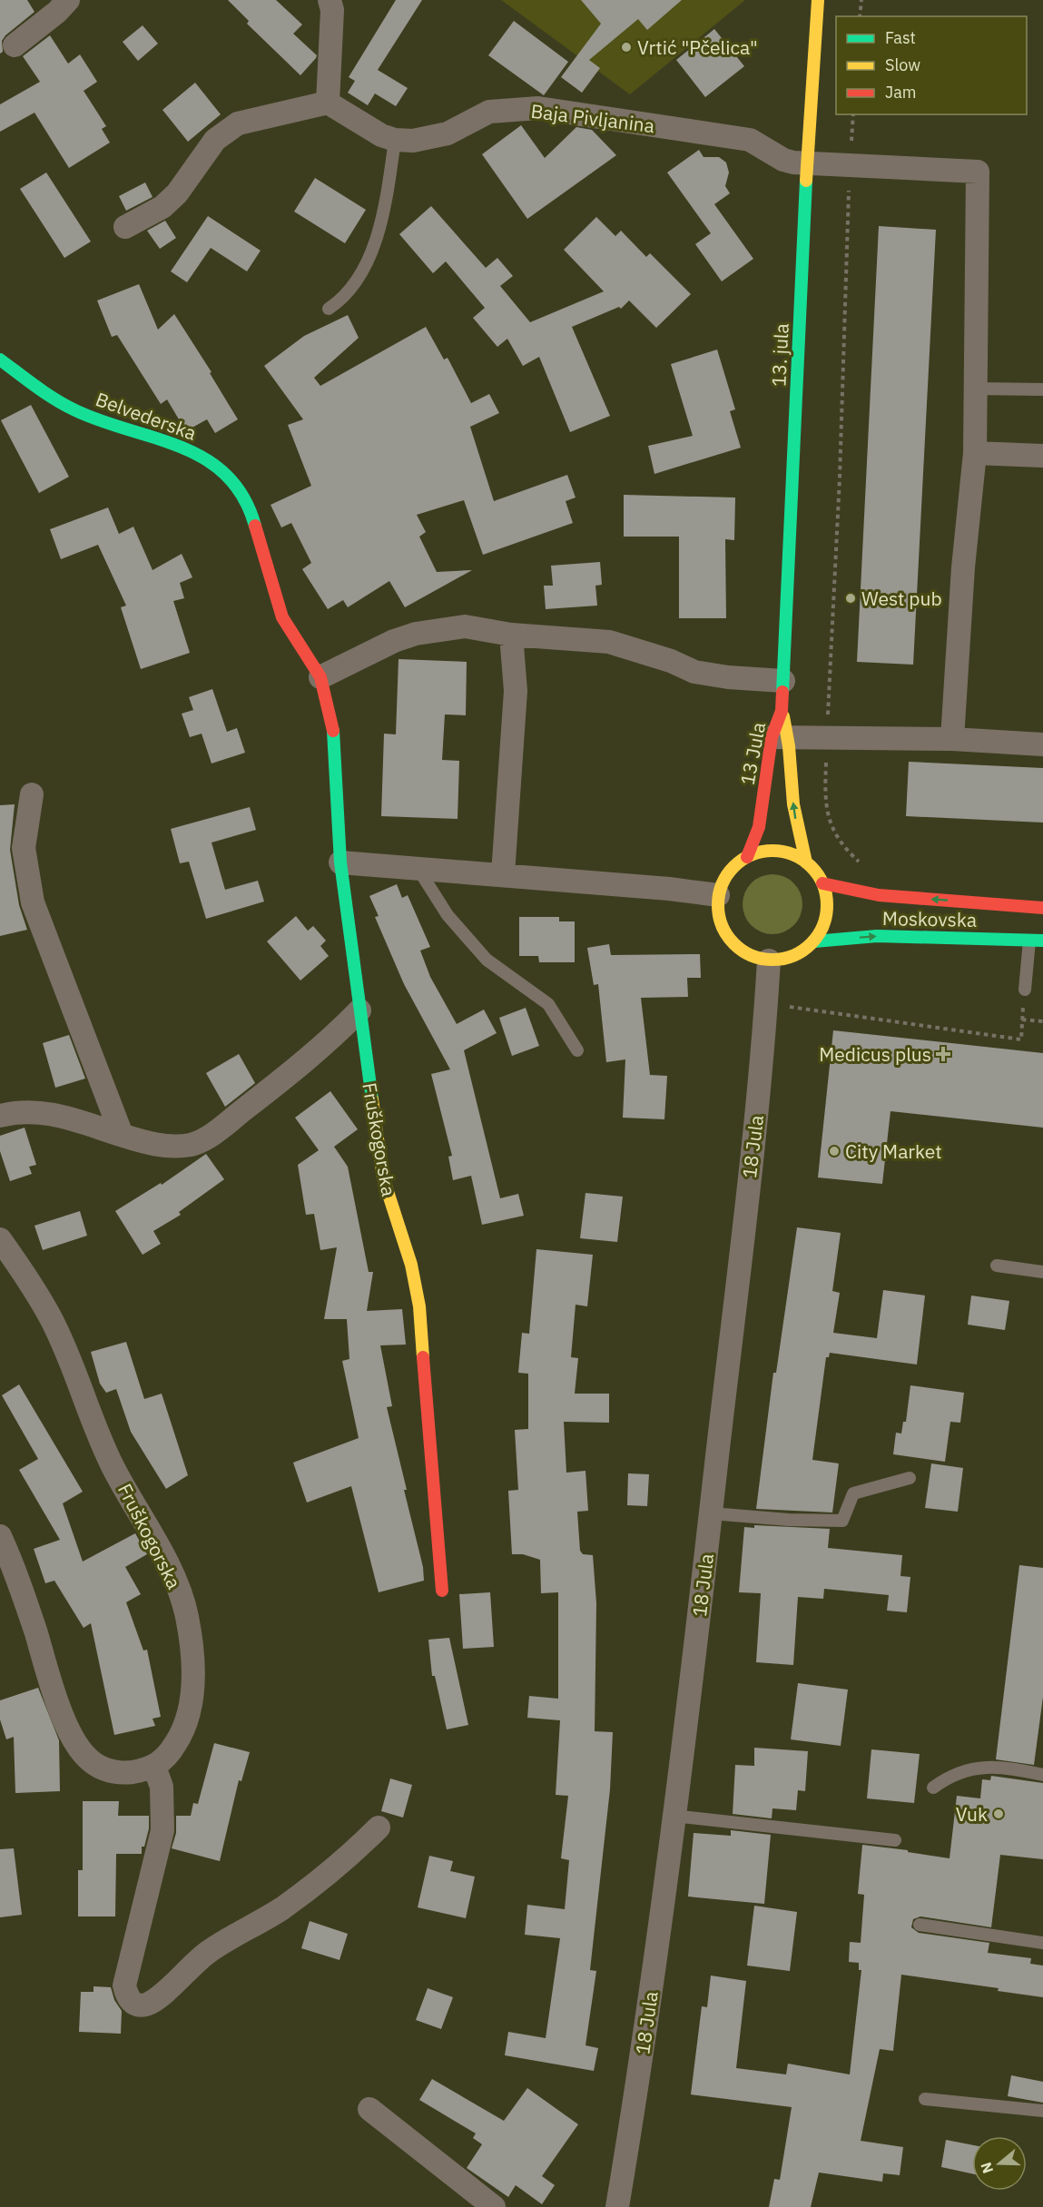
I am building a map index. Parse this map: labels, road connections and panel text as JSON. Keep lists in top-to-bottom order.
{
  "streets": {
    "main road": [
      "13. jula",
      "Belvederska",
      "13 Jula",
      "Moskovska",
      "Fruškogorska"
    ],
    "street": ["Baja Pivljanina", "18 Jula"]
  },
  "crossings": [
    ["Baja Pivljanina", "13. jula"],
    ["13. jula", "13 Jula"],
    ["Belvederska", "Fruškogorska"],
    ["13 Jula", "Moskovska"],
    ["13 Jula", "18 Jula"],
    ["Moskovska", "18 Jula"]
  ],
  "one_way": ["13 Jula"],
  "places": {
    "other": [
      "Vrtić \"Pčelica\"",
      "West pub",
      "City Market",
      "Vuk"
    ],
    "health": ["Medicus plus"]
  },
  "legend": ["Fast", "Slow", "Jam"],
  "north": "left"
}
